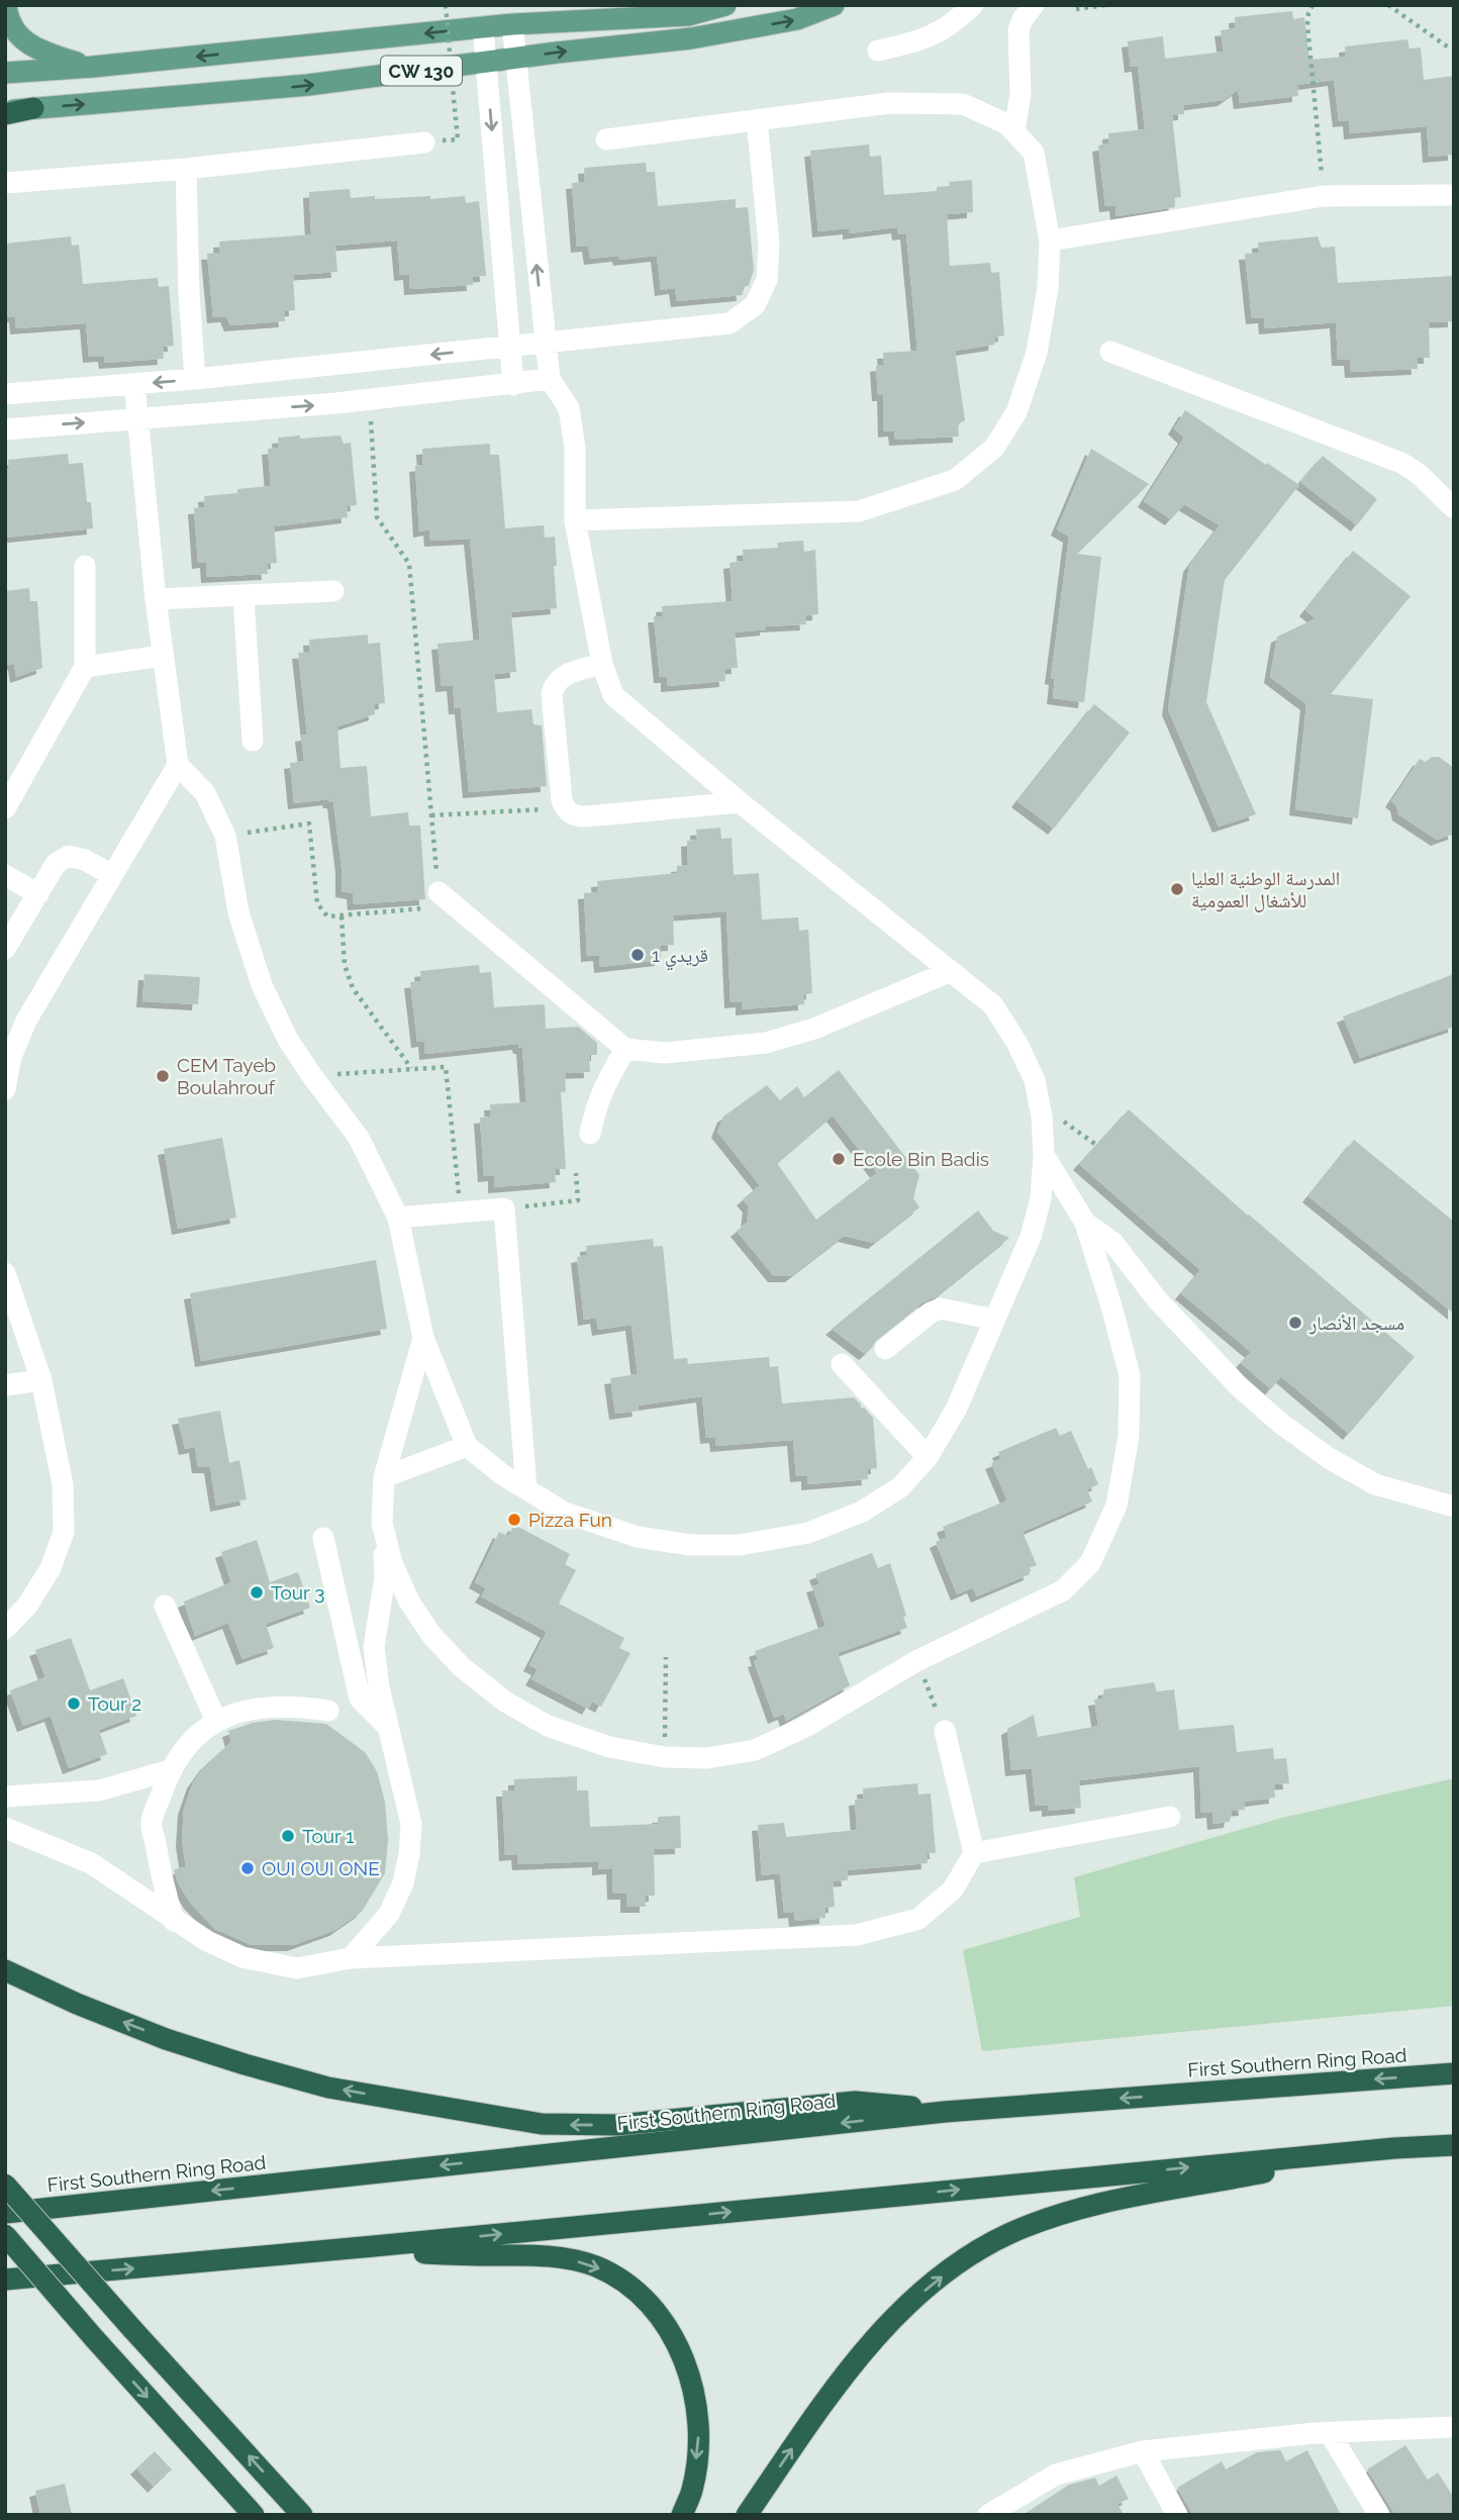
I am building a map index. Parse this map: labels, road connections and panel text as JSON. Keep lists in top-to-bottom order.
{
  "streets": {
    "highway": ["First Southern Ring Road"],
    "main road": ["CW 130"]
  },
  "places": [
    "المدرسة الوطنية العليا للأشغال العمومية",
    "قريدي 1",
    "CEM Tayeb Boulahrouf",
    "Ecole Bin Badis",
    "مسجد الأنصار",
    "Pizza Fun",
    "Tour 3",
    "Tour 2",
    "Tour 1",
    "OUI OUI ONE"
  ]
}
